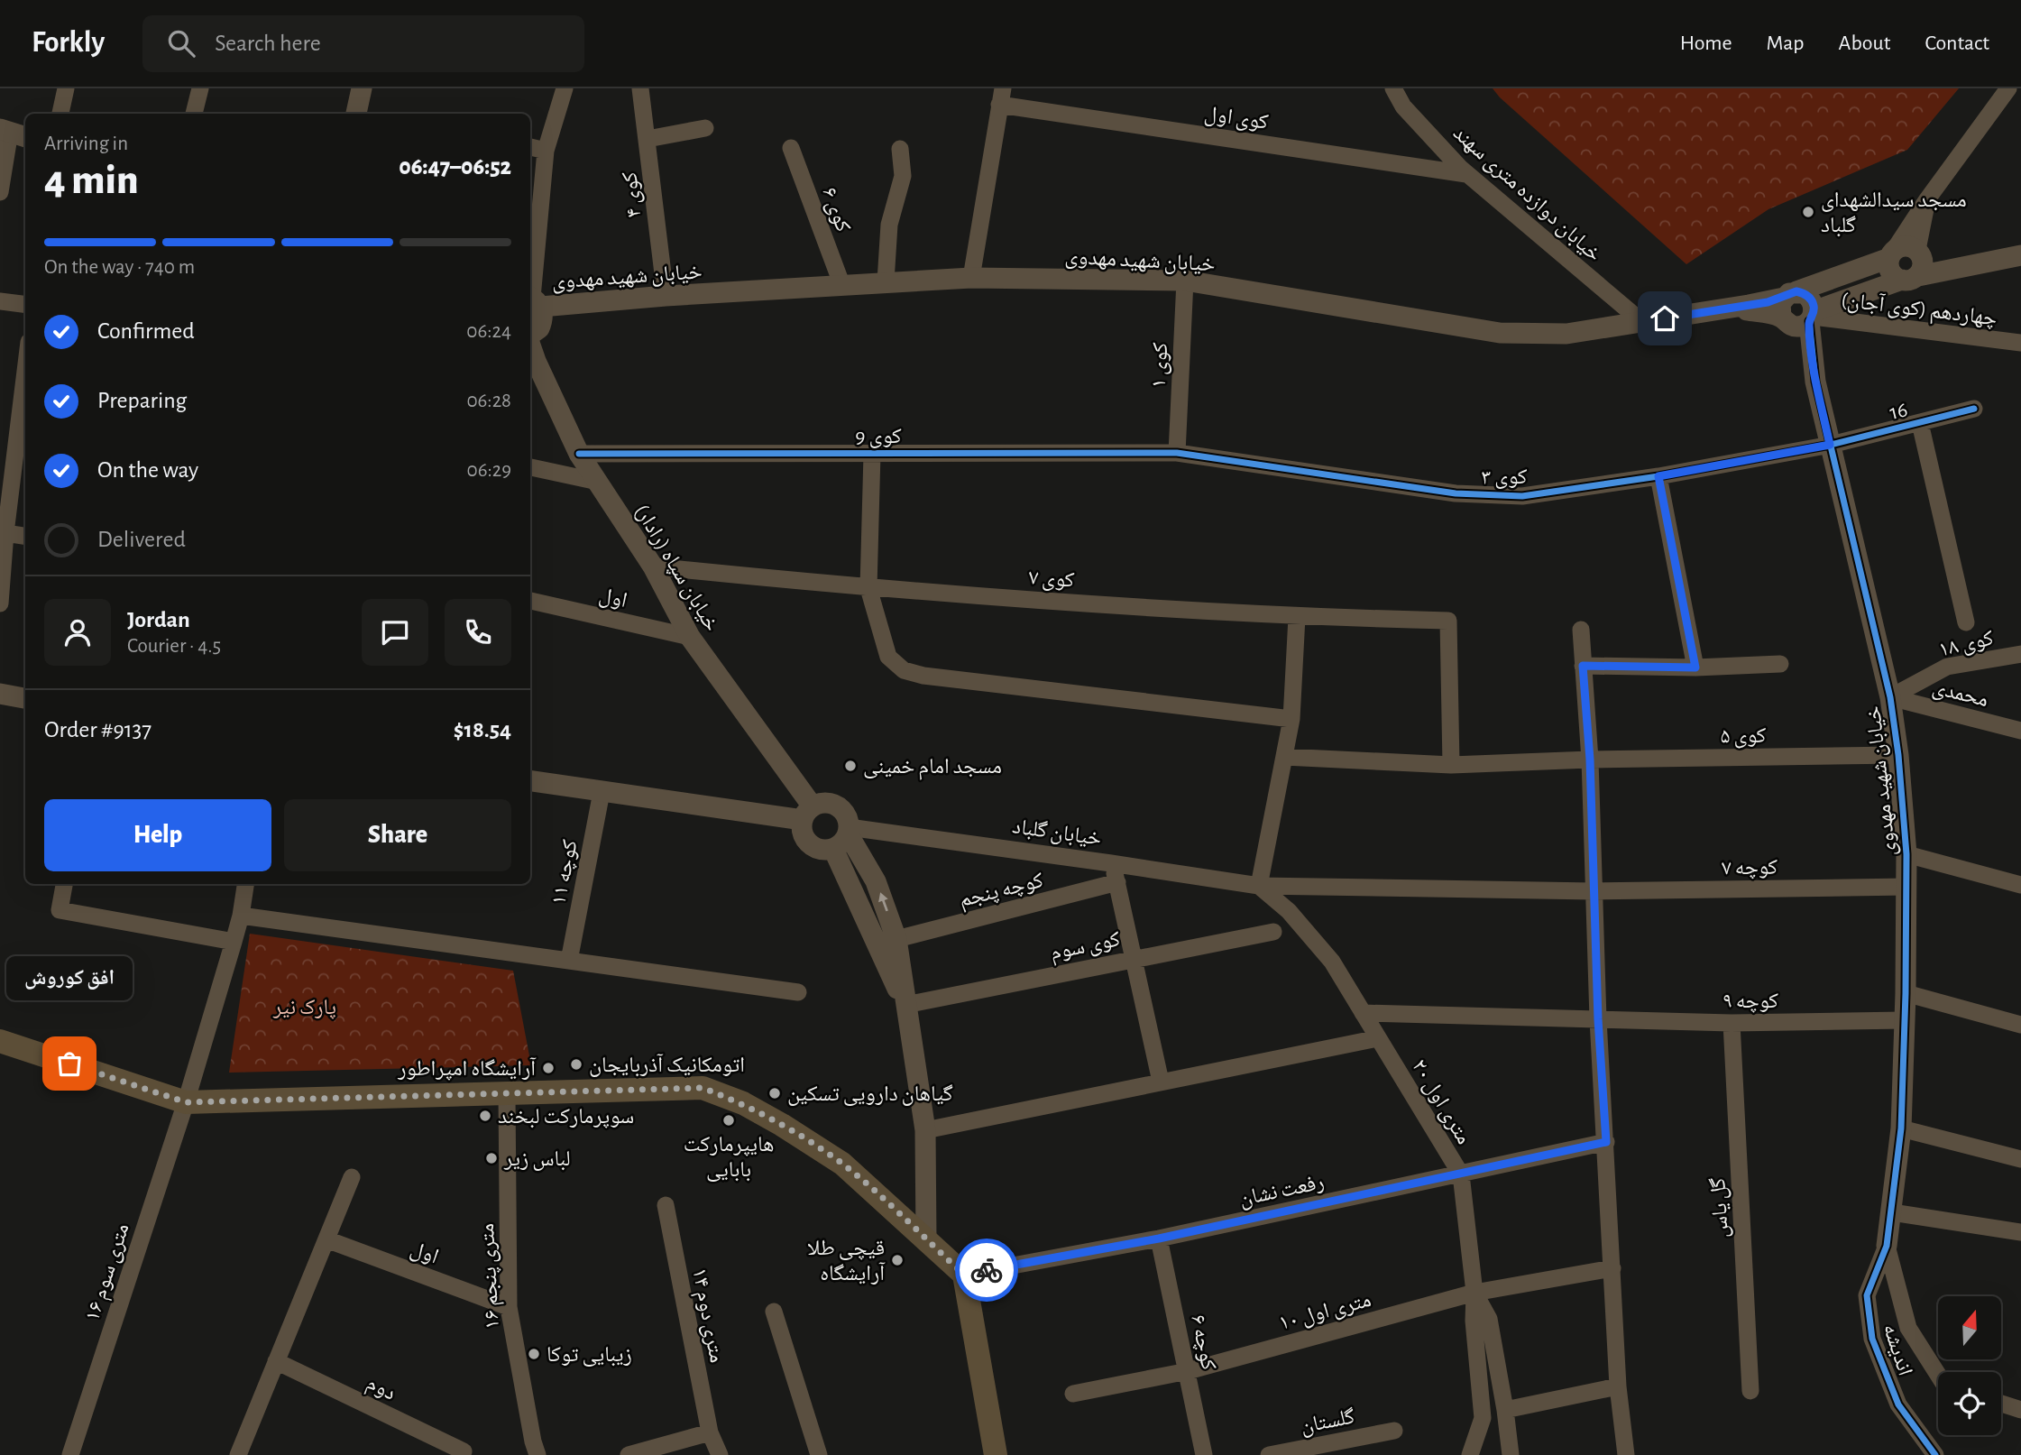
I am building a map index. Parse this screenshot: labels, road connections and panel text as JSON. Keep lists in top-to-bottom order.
{
  "streets": {
    "street": [
      "کوی اول",
      "خیابان دوازده متری سهند",
      "کوی ۴",
      "کوی ۶",
      "خیابان شهید مهدوی",
      "چهاردهم (کوی آجان)",
      "کوی ۱",
      "16",
      "کوی 9",
      "کوی ۳",
      "خیابان سپاه (رادار)",
      "کوی ۷",
      "اول",
      "کوی ۱۸",
      "محمدی",
      "کوی ۵",
      "خیابان گلباد",
      "کوچه ۷",
      "کوچه ۱۱",
      "کوچه پنجم",
      "کوی سوم",
      "کوچه ۹",
      "۲۰ متری اول",
      "رفعت نشان",
      "گل یاس",
      "۱۶ متری سوم",
      "۱۶ متری پنجم",
      "۱۰ متری اول",
      "۱۴ متری دوم",
      "کوچه ۶",
      "اندیشه",
      "دوم",
      "گلستان"
    ]
  },
  "crossings": [
    ["کوی اول", "خیابان دوازده متری سهند"],
    ["خیابان دوازده متری سهند", "خیابان شهید مهدوی"],
    ["کوی ۴", "خیابان شهید مهدوی"],
    ["کوی ۶", "خیابان شهید مهدوی"],
    ["خیابان شهید مهدوی", "چهاردهم (کوی آجان)"],
    ["خیابان شهید مهدوی", "کوی ۱"],
    ["خیابان شهید مهدوی", "16"],
    ["خیابان شهید مهدوی", "کوی ۳"],
    ["خیابان شهید مهدوی", "کوی ۱۸"],
    ["خیابان شهید مهدوی", "محمدی"],
    ["خیابان شهید مهدوی", "کوی ۵"],
    ["خیابان شهید مهدوی", "کوچه ۷"],
    ["خیابان شهید مهدوی", "کوچه ۹"],
    ["خیابان شهید مهدوی", "اندیشه"],
    ["کوی ۱", "کوی 9"],
    ["کوی ۱", "کوی ۳"],
    ["16", "کوی ۳"],
    ["کوی 9", "کوی ۳"],
    ["کوی 9", "خیابان سپاه (رادار)"],
    ["خیابان سپاه (رادار)", "کوی ۷"],
    ["خیابان سپاه (رادار)", "اول"],
    ["خیابان سپاه (رادار)", "خیابان گلباد"],
    ["کوی ۷", "کوی ۵"],
    ["اول", "۱۶ متری پنجم"],
    ["کوی ۱۸", "محمدی"],
    ["خیابان گلباد", "کوچه ۷"],
    ["خیابان گلباد", "۲۰ متری اول"],
    ["کوچه ۹", "۲۰ متری اول"],
    ["کوچه ۹", "گل یاس"],
    ["۲۰ متری اول", "رفعت نشان"],
    ["۲۰ متری اول", "۱۰ متری اول"],
    ["رفعت نشان", "کوچه ۶"],
    ["۱۰ متری اول", "کوچه ۶"]
  ],
  "parks": ["پارک نیر"],
  "places": [
    "مسجد سیدالشهدای گلباد",
    "مسجد امام خمینی",
    "افق کوروش",
    "اتومکانیک آذربایجان",
    "آرایشگاه امپراطور",
    "گیاهان دارویی تسکین",
    "سوپرمارکت لبخند",
    "هایپرمارکت بابایی",
    "لباس زیر",
    "قیچی طلا آرایشگاه",
    "زیبایی توکا"
  ],
  "north": "top",
  "page": {
    "header": "Forkly",
    "search": "Search here",
    "nav": [
      "Home",
      "Map",
      "About",
      "Contact"
    ],
    "heading": ["4 min", "Arriving in", "06:47–06:52"],
    "panel": [
      "Jordan",
      "Courier · 4.5",
      "Order #9137",
      "$18.54"
    ],
    "bar": "On the way · 740 m",
    "list": [
      ["Confirmed", "06:24"],
      ["Preparing", "06:28"],
      ["On the way", "06:29"],
      "Delivered"
    ],
    "buttons": ["Help", "Share"],
    "bubble": "افق کوروش"
  }
}
